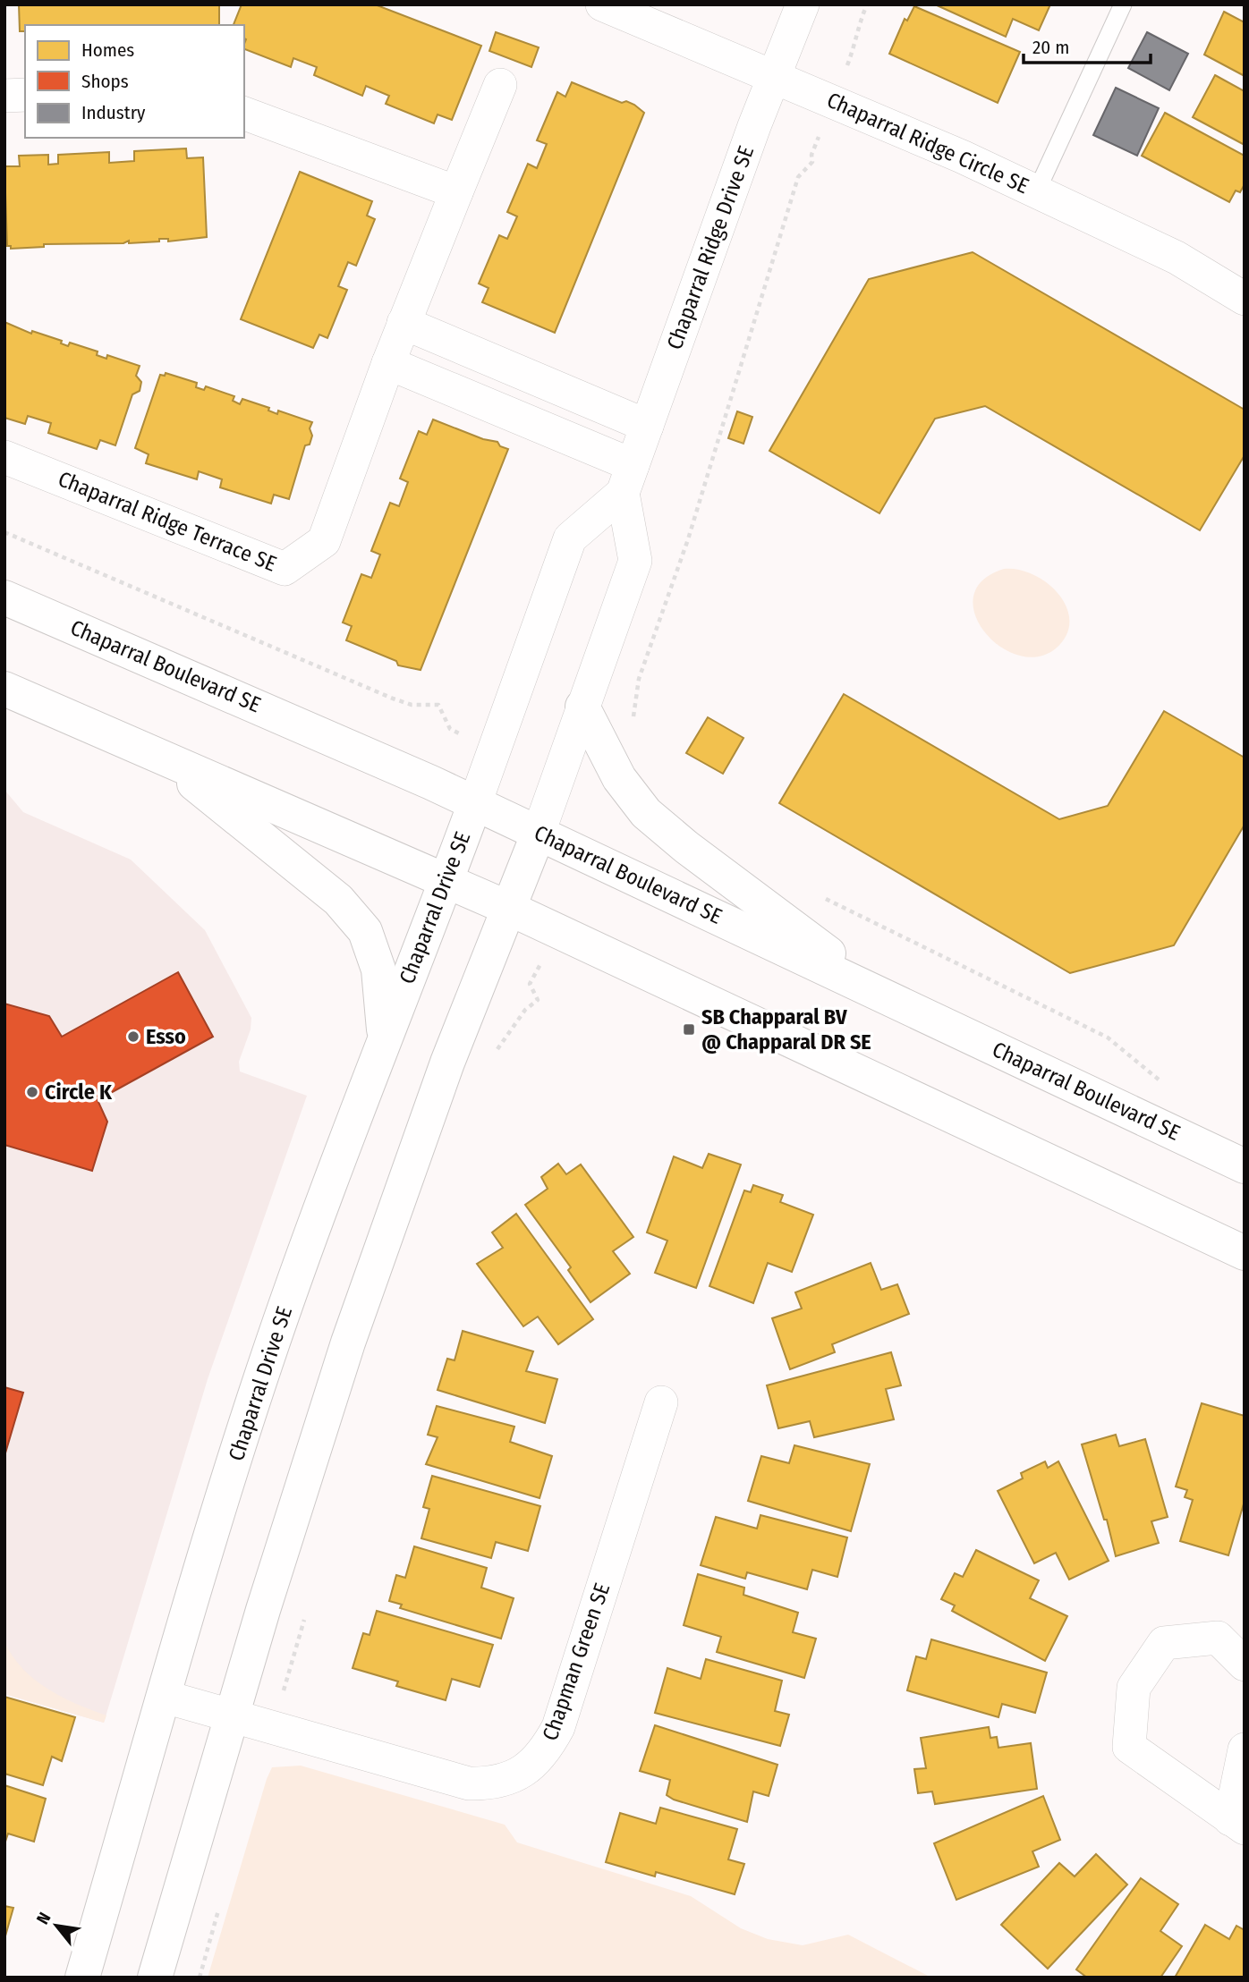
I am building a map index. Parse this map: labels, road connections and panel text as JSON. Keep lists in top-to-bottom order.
{
  "streets": {
    "main road": ["Chaparral Boulevard SE", "Chaparral Drive SE"],
    "street": [
      "Chaparral Ridge Circle SE",
      "Chaparral Ridge Drive SE",
      "Chaparral Ridge Terrace SE",
      "Chapman Green SE"
    ]
  },
  "crossings": [
    ["Chaparral Ridge Circle SE", "Chaparral Ridge Drive SE"],
    ["Chaparral Ridge Drive SE", "Chaparral Boulevard SE"],
    ["Chaparral Ridge Drive SE", "Chaparral Drive SE"],
    ["Chaparral Boulevard SE", "Chaparral Drive SE"],
    ["Chaparral Drive SE", "Chapman Green SE"]
  ],
  "places": {
    "transit": ["SB Chapparal BV @ Chapparal DR SE"],
    "other": ["Esso", "Circle K"]
  },
  "legend": ["Homes", "Shops", "Industry"],
  "scale_bar": "20 m",
  "north": "top left"
}
